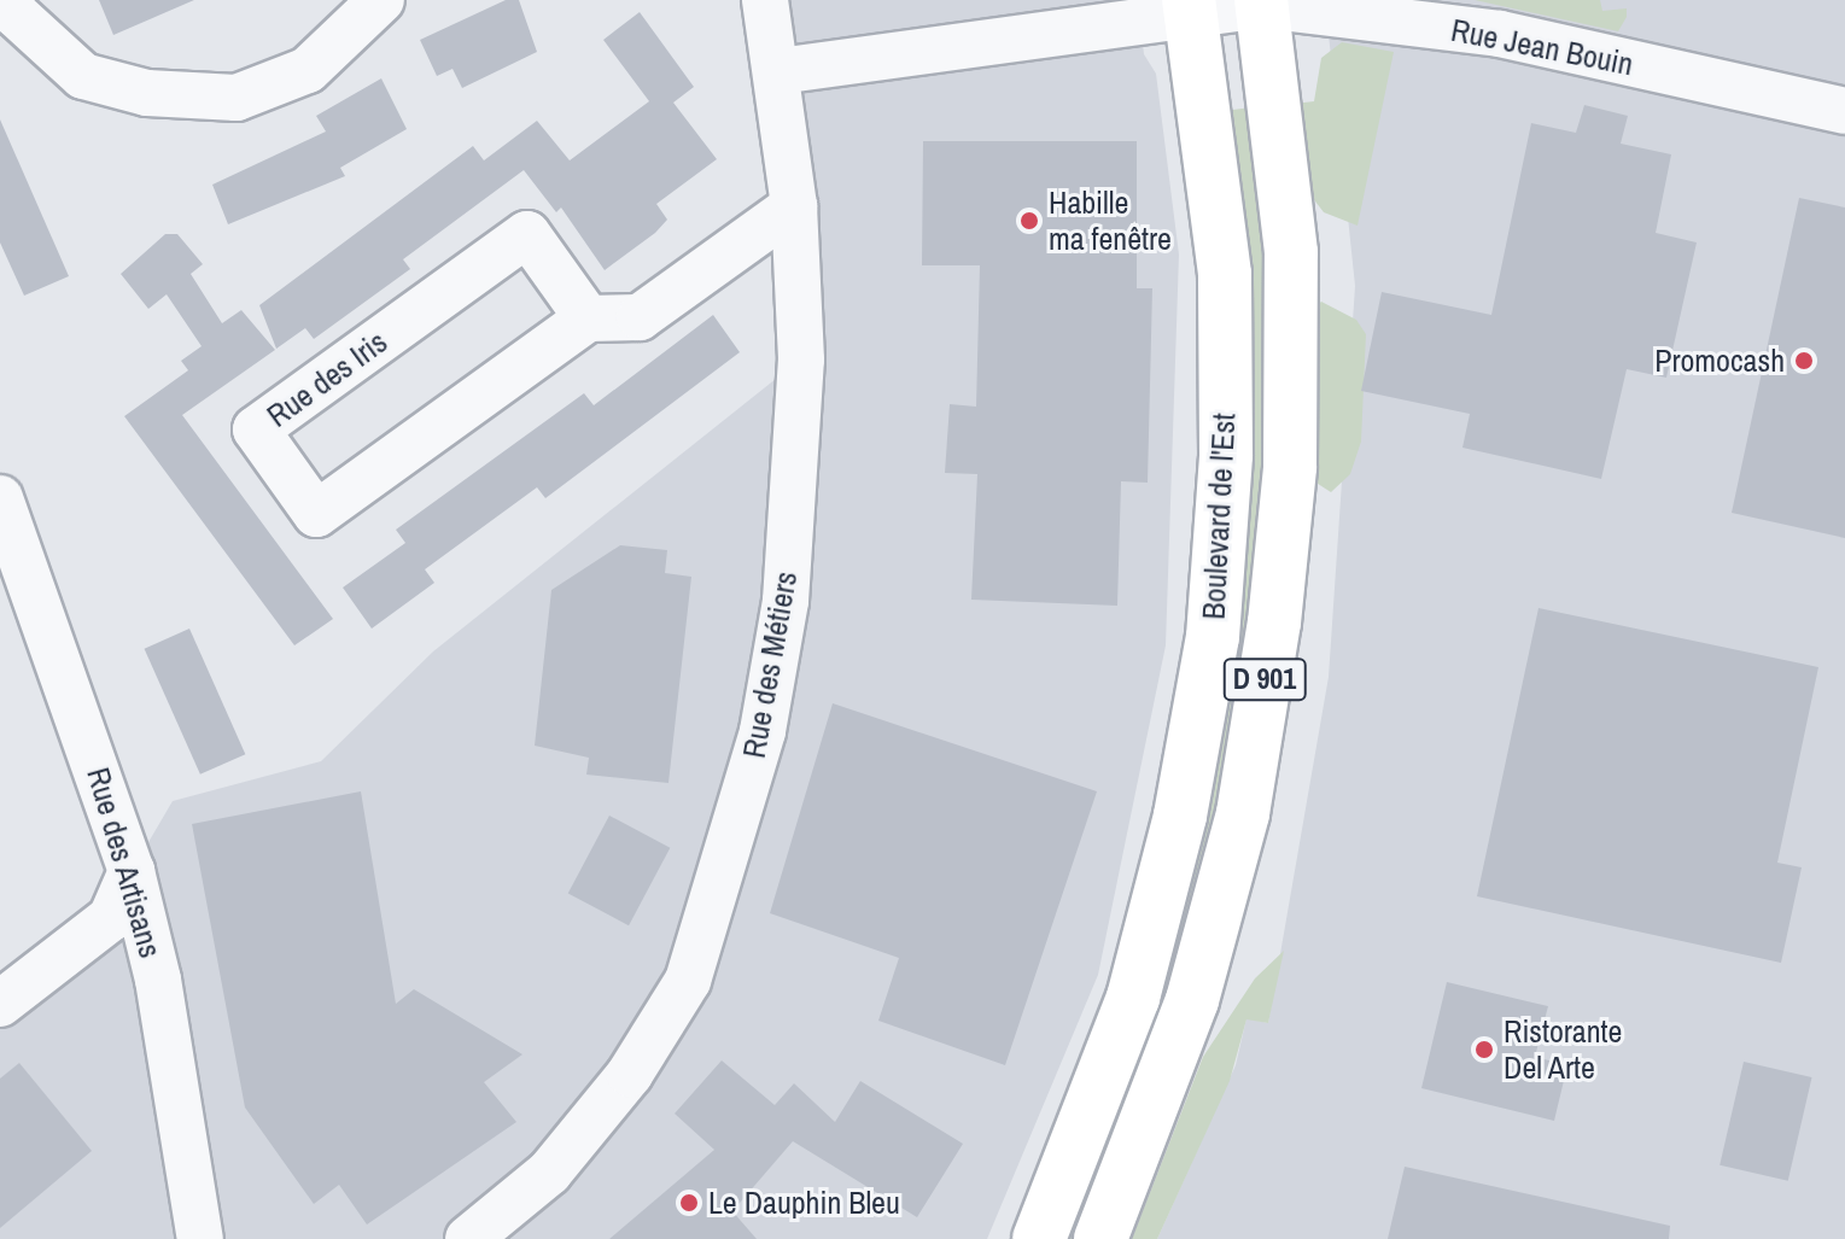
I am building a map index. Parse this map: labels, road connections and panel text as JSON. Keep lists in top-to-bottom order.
{
  "streets": {
    "main road": ["Boulevard de l'Est", "D 901"],
    "street": [
      "Rue Jean Bouin",
      "Rue des Iris",
      "Rue des Métiers",
      "Rue des Artisans"
    ]
  },
  "crossings": [
    ["Rue Jean Bouin", "Boulevard de l'Est"],
    ["Rue Jean Bouin", "Rue des Métiers"]
  ],
  "places": [
    "Habille ma fenêtre",
    "Promocash",
    "Ristorante Del Arte",
    "Le Dauphin Bleu"
  ]
}
